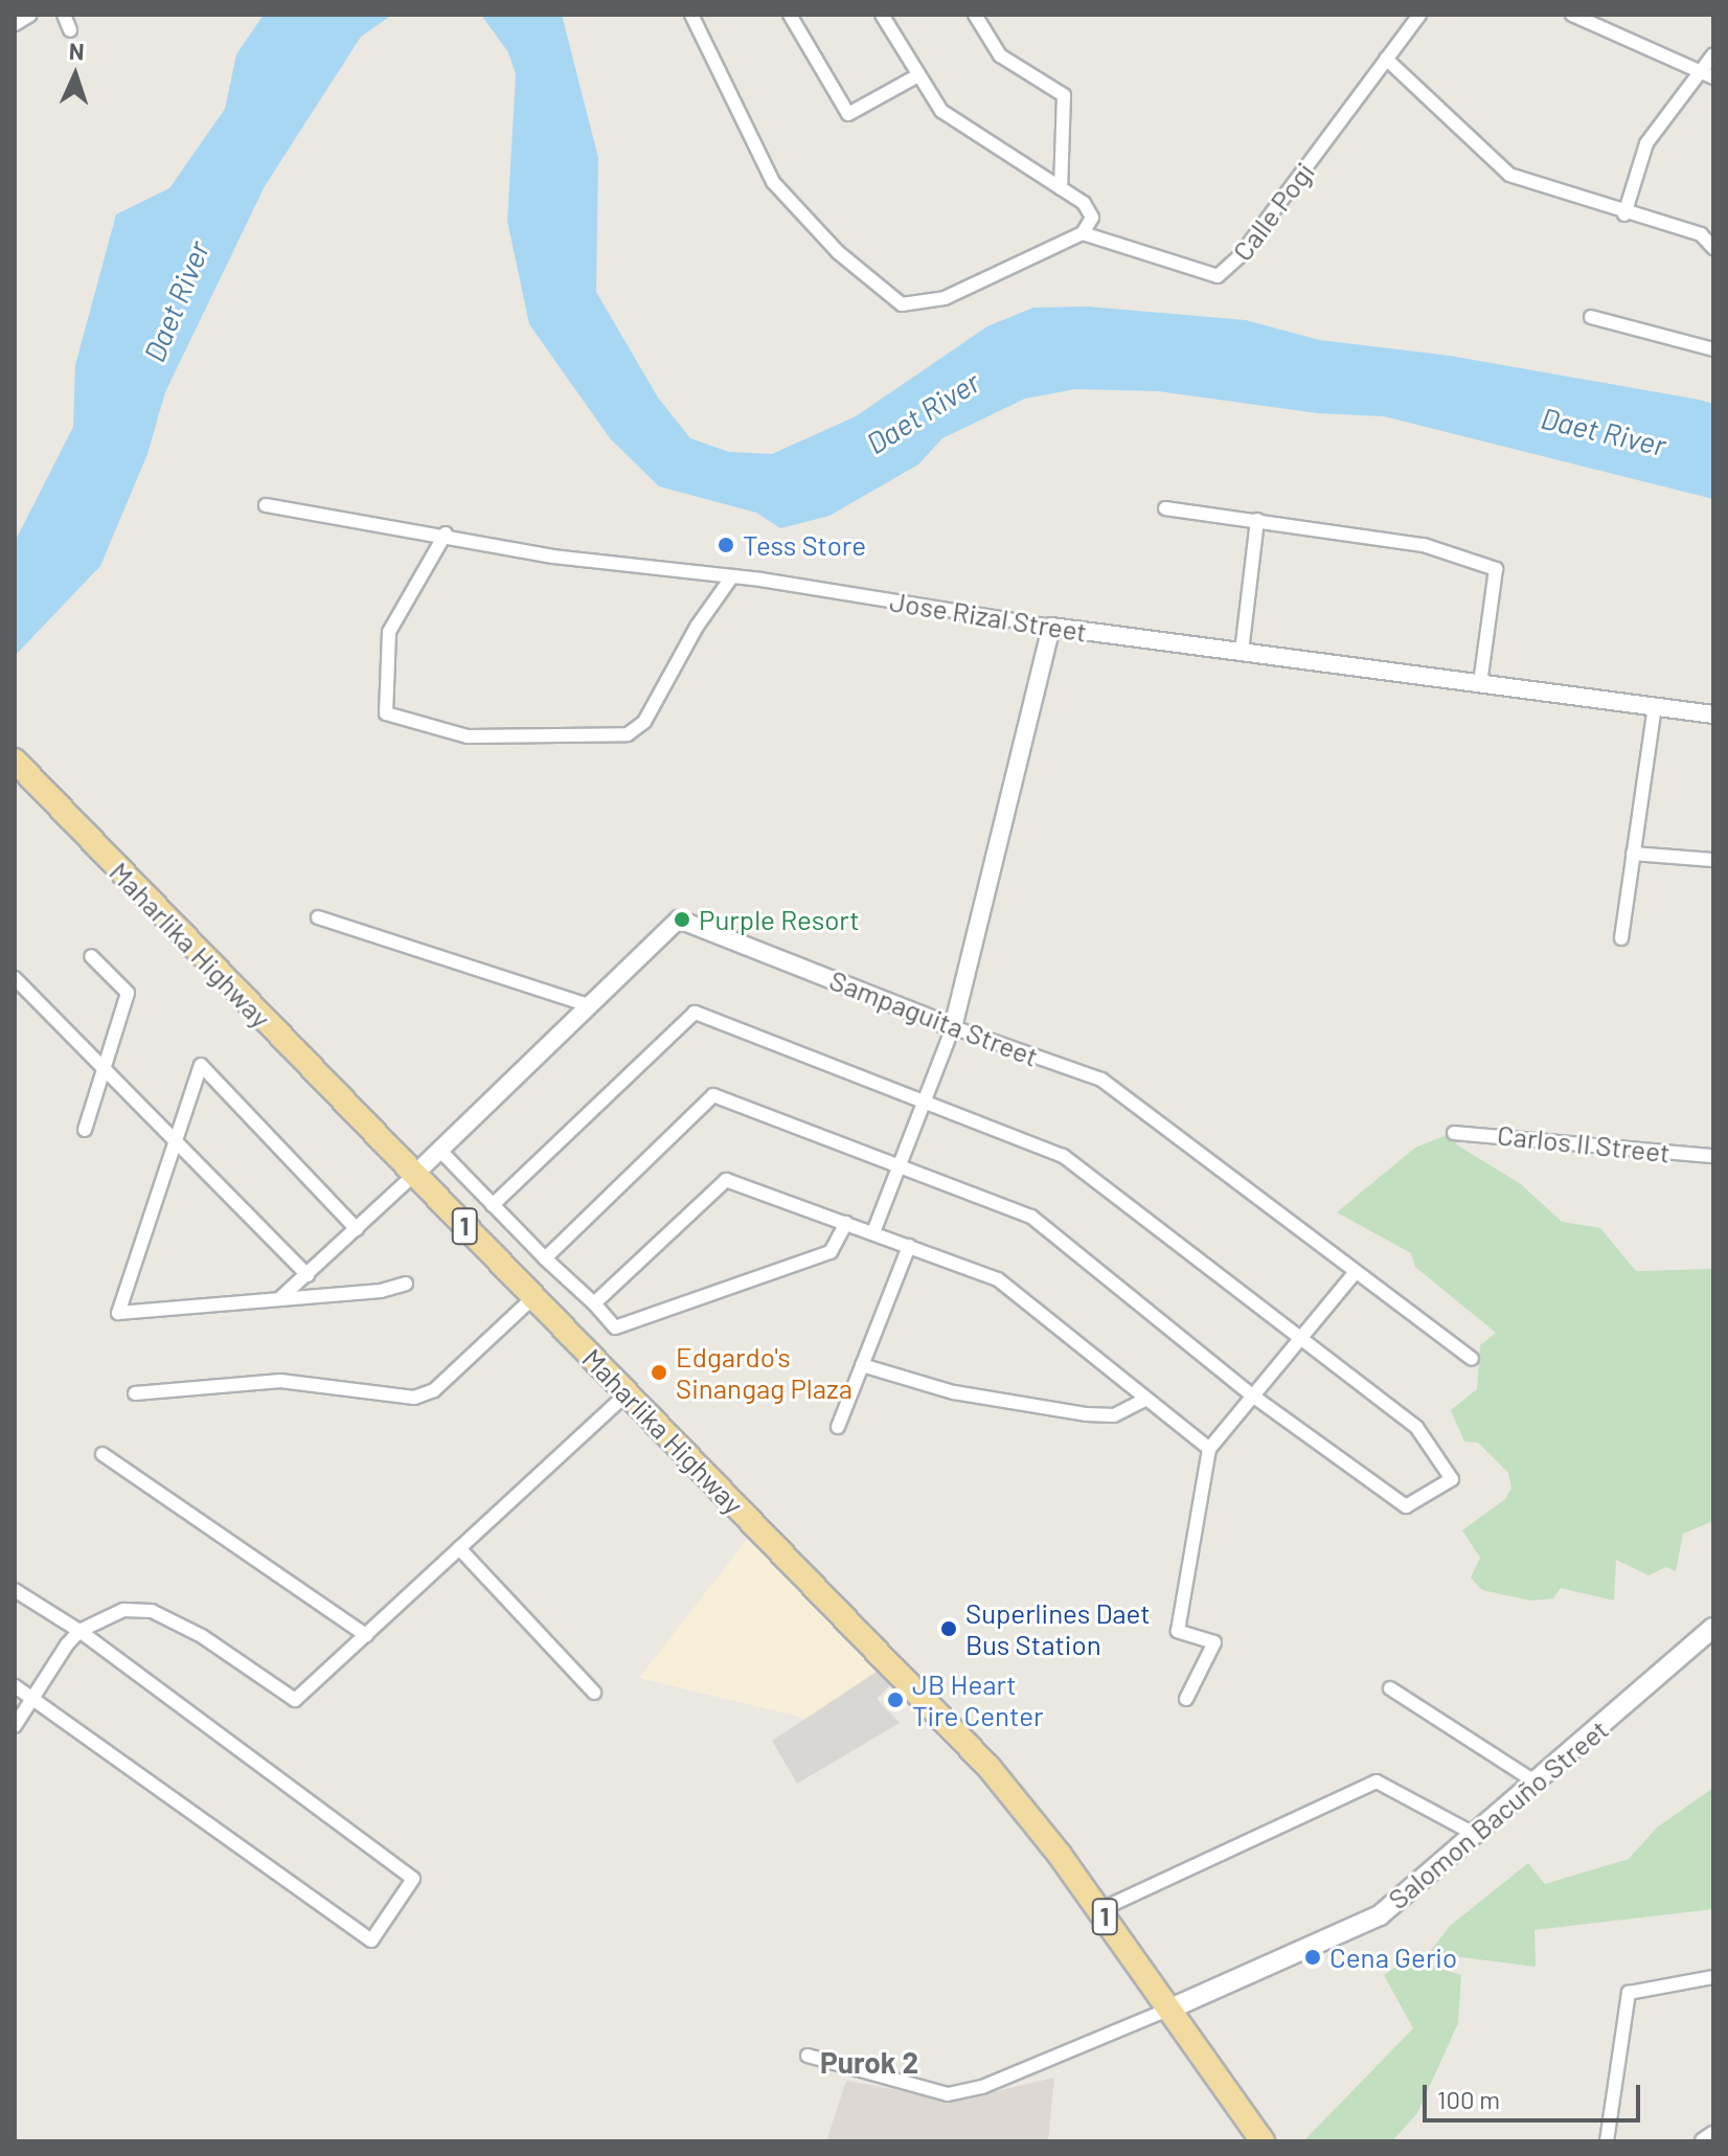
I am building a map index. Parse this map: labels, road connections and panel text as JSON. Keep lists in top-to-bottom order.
{
  "streets": {
    "highway": ["Maharlika Highway", "1"],
    "main road": ["Salomon Bacuño Street"],
    "street": [
      "Calle Pogi",
      "Jose Rizal Street",
      "Sampaguita Street",
      "Carlos II Street"
    ]
  },
  "crossings": [
    ["Maharlika Highway", "Sampaguita Street"],
    ["Maharlika Highway", "Salomon Bacuño Street"]
  ],
  "districts": ["Purok 2"],
  "water": ["Daet River"],
  "places": [
    "Tess Store",
    "Purple Resort",
    "Edgardo's Sinangag Plaza",
    "Superlines Daet Bus Station",
    "JB Heart Tire Center",
    "Cena Gerio"
  ],
  "scale_bar": "100 m",
  "north": "top"
}
